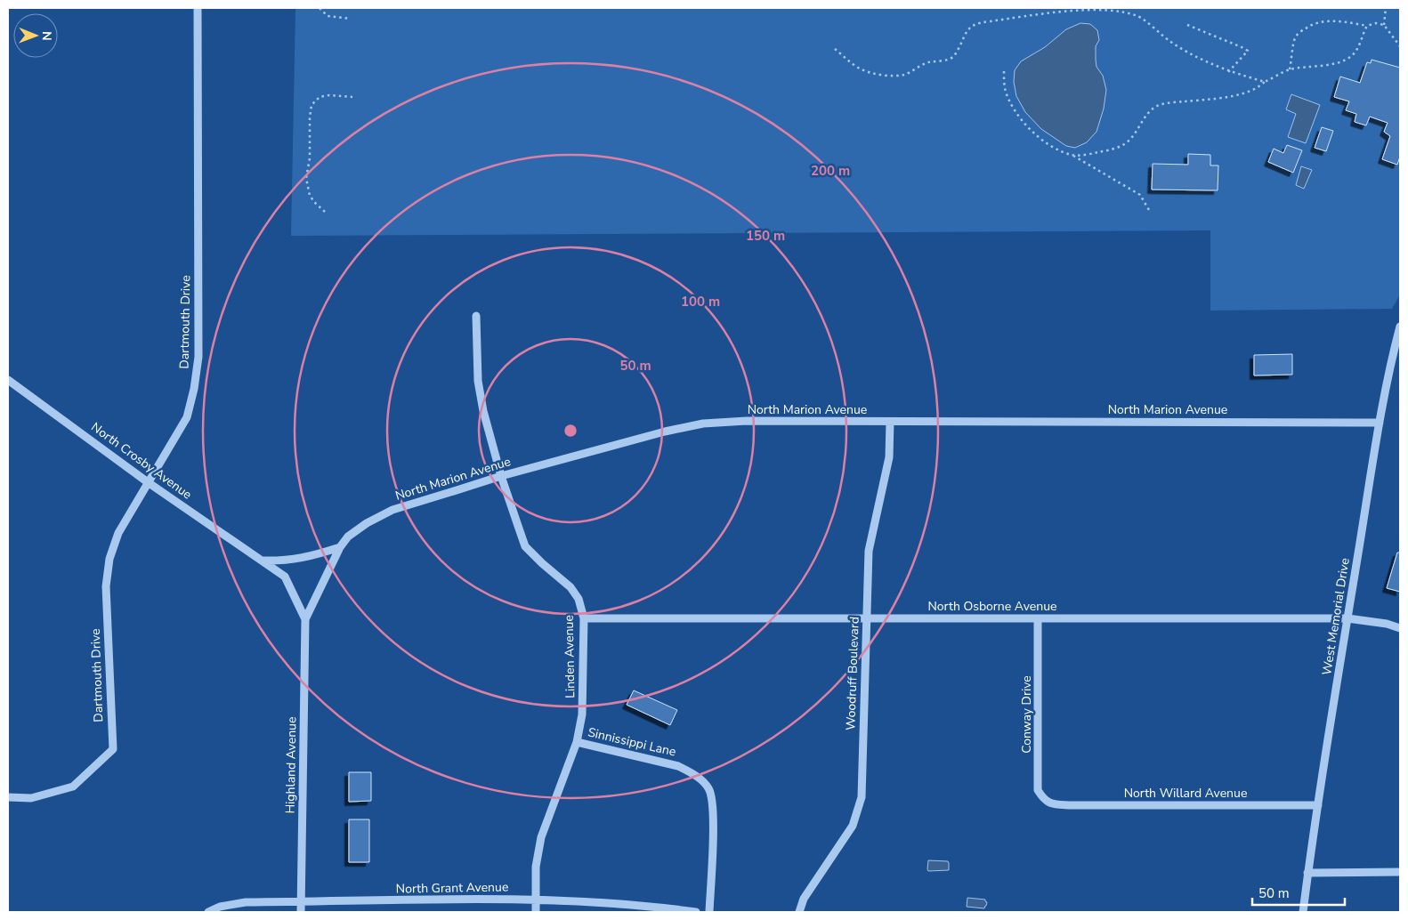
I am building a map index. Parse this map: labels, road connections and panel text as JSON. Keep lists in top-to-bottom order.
{
  "streets": {
    "street": [
      "Dartmouth Drive",
      "North Marion Avenue",
      "North Crosby Avenue",
      "North Osborne Avenue",
      "West Memorial Drive",
      "Linden Avenue",
      "Woodruff Boulevard",
      "Conway Drive",
      "Sinnissippi Lane",
      "Highland Avenue",
      "North Willard Avenue",
      "North Grant Avenue"
    ]
  },
  "crossings": [
    ["Dartmouth Drive", "North Crosby Avenue"],
    ["North Marion Avenue", "North Crosby Avenue"],
    ["North Marion Avenue", "West Memorial Drive"],
    ["North Marion Avenue", "Linden Avenue"],
    ["North Marion Avenue", "Woodruff Boulevard"],
    ["North Marion Avenue", "Highland Avenue"],
    ["North Crosby Avenue", "Highland Avenue"],
    ["North Osborne Avenue", "West Memorial Drive"],
    ["North Osborne Avenue", "Linden Avenue"],
    ["North Osborne Avenue", "Woodruff Boulevard"],
    ["North Osborne Avenue", "Conway Drive"],
    ["West Memorial Drive", "North Willard Avenue"],
    ["Linden Avenue", "Sinnissippi Lane"],
    ["Linden Avenue", "North Grant Avenue"],
    ["Conway Drive", "North Willard Avenue"],
    ["Highland Avenue", "North Grant Avenue"]
  ],
  "scale_bar": "50 m",
  "north": "right",
  "rings": [
    "200 m",
    "150 m",
    "100 m",
    "50 m"
  ]
}
